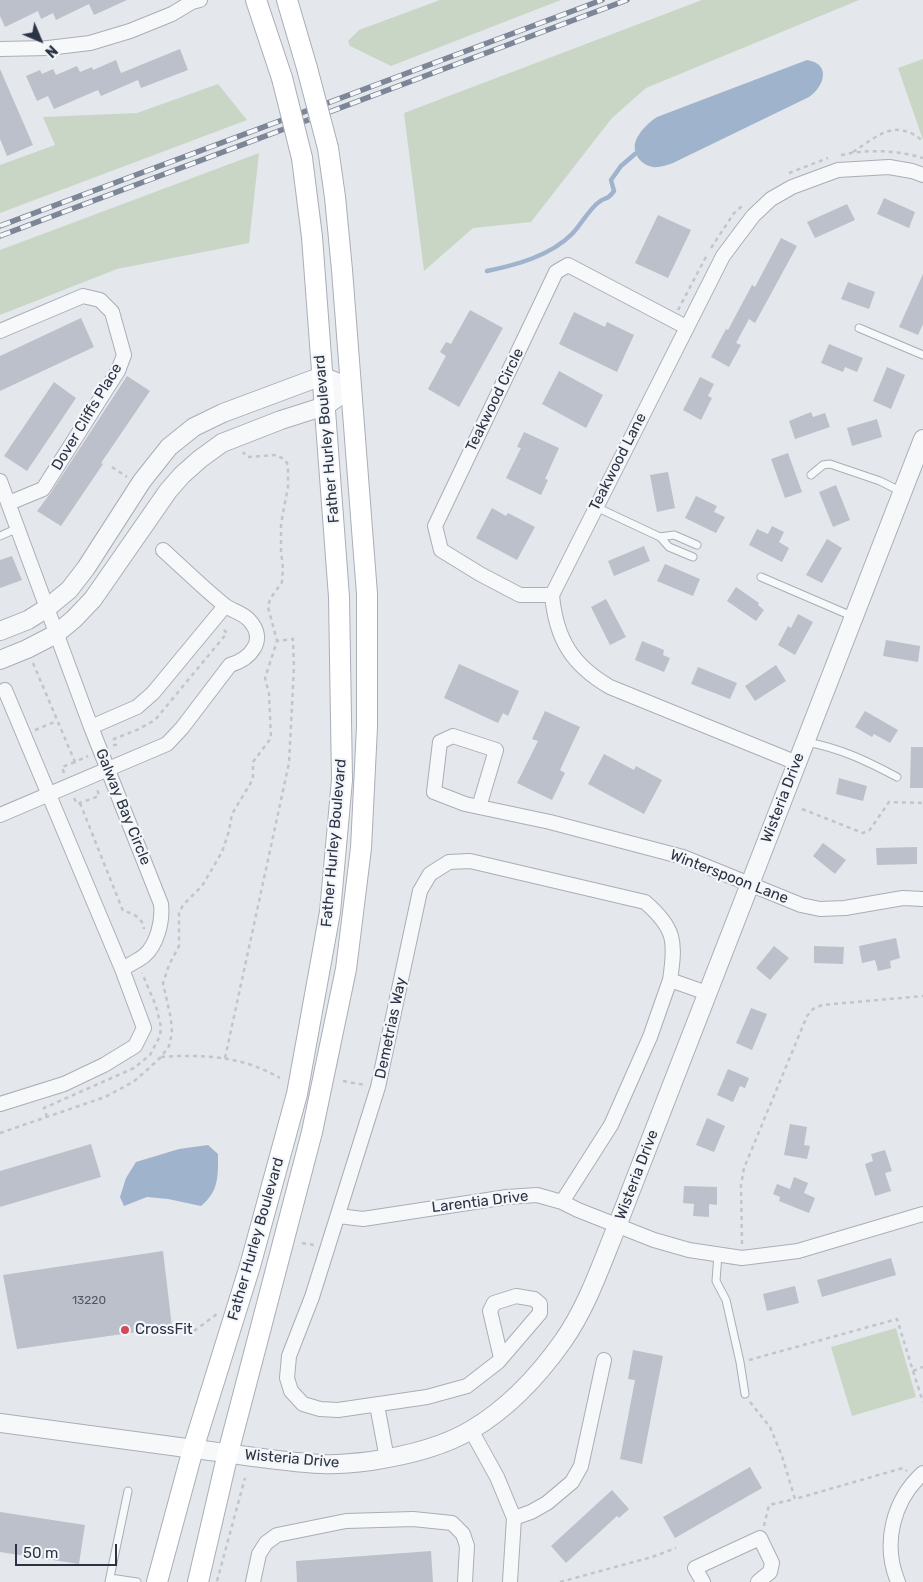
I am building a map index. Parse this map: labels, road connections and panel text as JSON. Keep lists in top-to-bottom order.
{
  "streets": {
    "main road": ["Father Hurley Boulevard"],
    "street": [
      "Teakwood Circle",
      "Dover Cliffs Place",
      "Teakwood Lane",
      "Wisteria Drive",
      "Galway Bay Circle",
      "Winterspoon Lane",
      "Demetrias Way",
      "Larentia Drive"
    ]
  },
  "crossings": [
    ["Teakwood Circle", "Teakwood Lane"],
    ["Dover Cliffs Place", "Galway Bay Circle"],
    ["Father Hurley Boulevard", "Wisteria Drive"],
    ["Wisteria Drive", "Winterspoon Lane"],
    ["Wisteria Drive", "Larentia Drive"],
    ["Demetrias Way", "Larentia Drive"]
  ],
  "places": ["CrossFit"],
  "house_numbers": ["13220"],
  "scale_bar": "50 m",
  "north": "bottom right"
}
